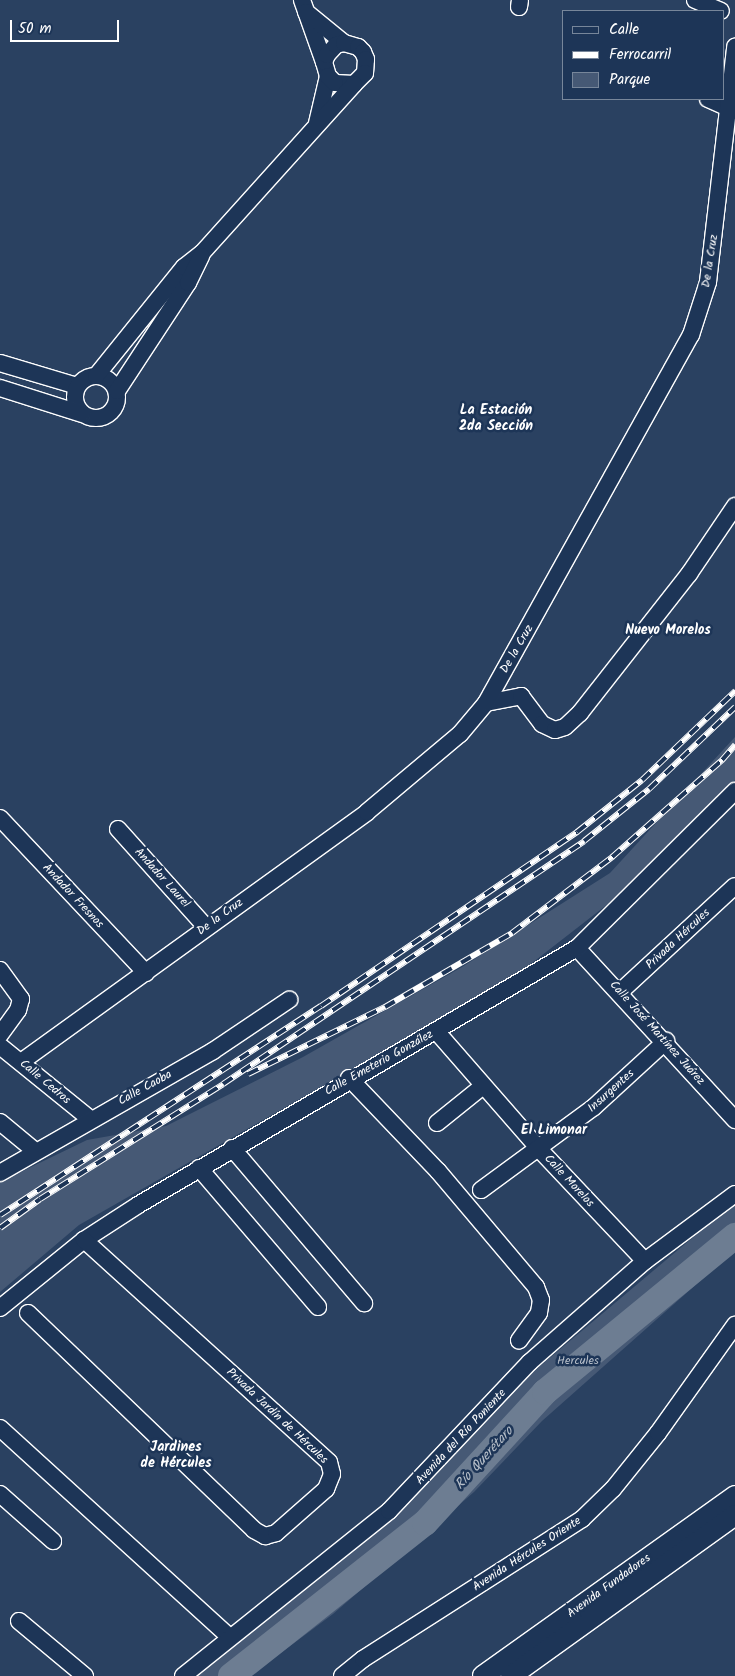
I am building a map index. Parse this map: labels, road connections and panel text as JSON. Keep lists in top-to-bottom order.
{
  "streets": {
    "main road": ["Avenida Fundadores"],
    "street": [
      "De la Cruz",
      "Andador Laurel",
      "Andador Fresnos",
      "Privada Hércules",
      "Calle José Martínez Juárez",
      "Calle Emeterio González",
      "Calle Cedros",
      "Calle Caoba",
      "Insurgentes",
      "Calle Morelos",
      "Privada Jardín de Hércules",
      "Avenida del Río Poniente",
      "Avenida Hércules Oriente"
    ]
  },
  "crossings": [
    ["De la Cruz", "Andador Laurel"],
    ["De la Cruz", "Andador Fresnos"],
    ["De la Cruz", "Calle Cedros"],
    ["Privada Hércules", "Calle José Martínez Juárez"],
    ["Calle José Martínez Juárez", "Calle Emeterio González"],
    ["Calle José Martínez Juárez", "Insurgentes"],
    ["Calle Emeterio González", "Calle Morelos"],
    ["Calle Emeterio González", "Privada Jardín de Hércules"],
    ["Calle Cedros", "Calle Caoba"],
    ["Insurgentes", "Calle Morelos"],
    ["Calle Morelos", "Avenida del Río Poniente"]
  ],
  "districts": [
    "La Estación 2da Sección",
    "Nuevo Morelos",
    "El Limonar",
    "Jardines de Hércules"
  ],
  "water": ["Río Querétaro"],
  "parks": ["Hercules"],
  "legend": ["Calle", "Ferrocarril", "Parque"],
  "scale_bar": "50 m"
}
